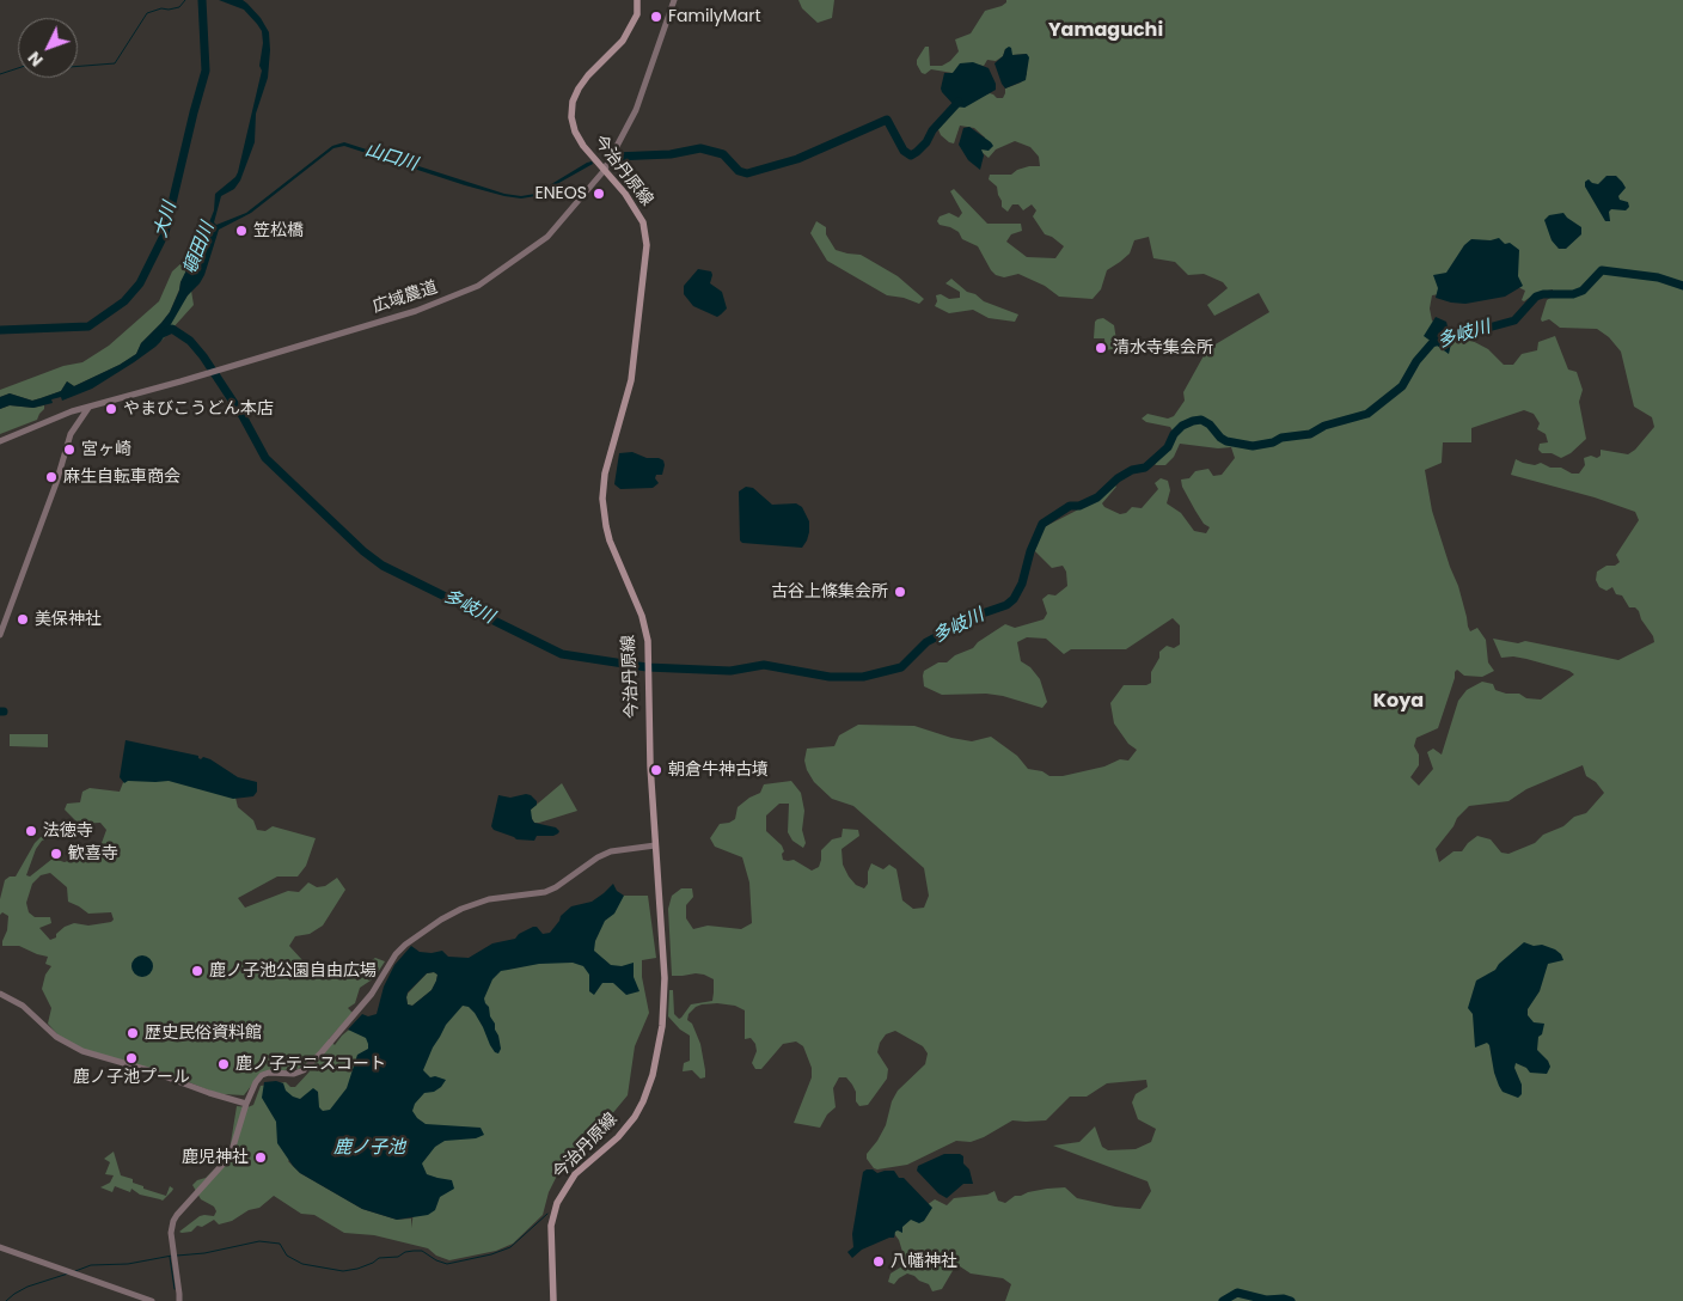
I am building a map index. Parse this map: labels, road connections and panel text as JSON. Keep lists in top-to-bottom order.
{
  "streets": {
    "main road": ["今治丹原線"],
    "street": ["広域農道"]
  },
  "crossings": [
    ["今治丹原線", "広域農道"]
  ],
  "districts": ["Yamaguchi", "Koya"],
  "water": [
    "山口川",
    "大川",
    "頓田川",
    "多岐川",
    "鹿ノ子池"
  ],
  "places": [
    "FamilyMart",
    "ENEOS",
    "笠松橋",
    "清水寺集会所",
    "やまびこうどん本店",
    "宮ヶ崎",
    "麻生自転車商会",
    "古谷上條集会所",
    "美保神社",
    "朝倉牛神古墳",
    "法徳寺",
    "歓喜寺",
    "鹿ノ子池公園自由広場",
    "歴史民俗資料館",
    "鹿ノ子池プール",
    "鹿ノ子テニスコート",
    "鹿児神社",
    "八幡神社"
  ],
  "north": "bottom left"
}
